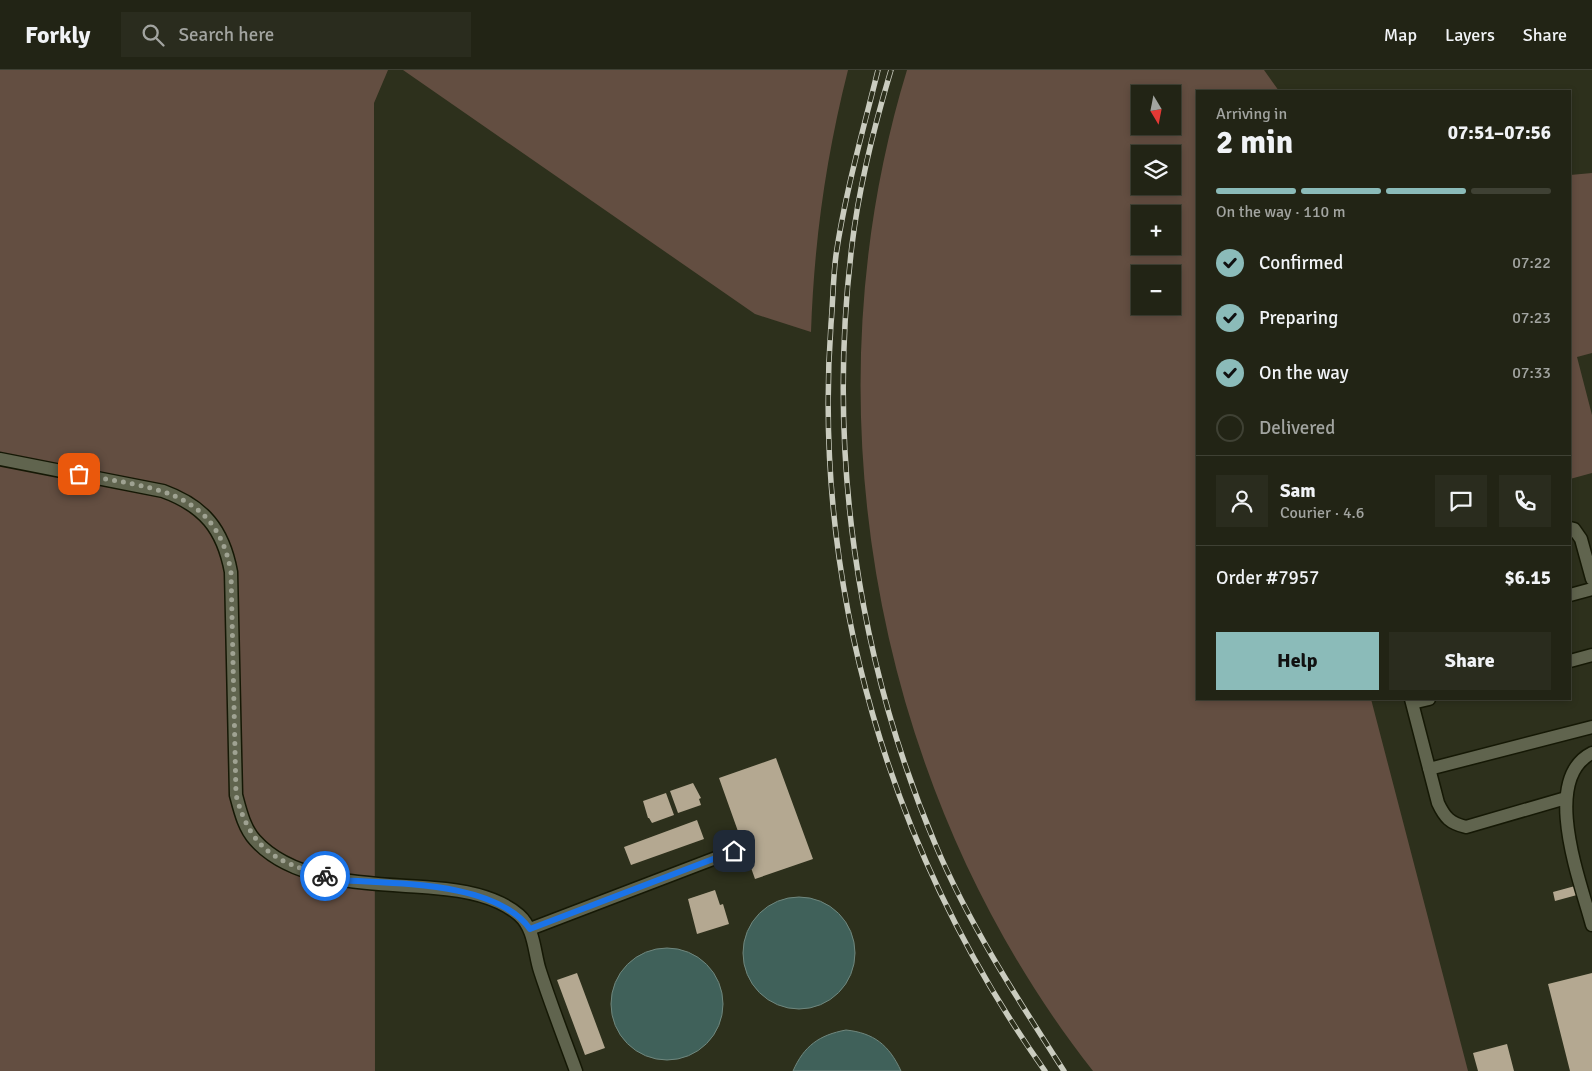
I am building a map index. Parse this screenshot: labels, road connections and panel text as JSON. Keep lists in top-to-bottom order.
{
  "north": "bottom",
  "page": {
    "header": "Forkly",
    "search": "Search here",
    "nav": ["Map", "Layers", "Share"],
    "map_buttons": ["+", "−"],
    "heading": ["2 min", "Arriving in", "07:51–07:56"],
    "panel": [
      "Sam",
      "Courier · 4.6",
      "Order #7957",
      "$6.15"
    ],
    "bar": "On the way · 110 m",
    "list": [
      ["Confirmed", "07:22"],
      ["Preparing", "07:23"],
      ["On the way", "07:33"],
      "Delivered"
    ],
    "buttons": ["Help", "Share"]
  }
}
